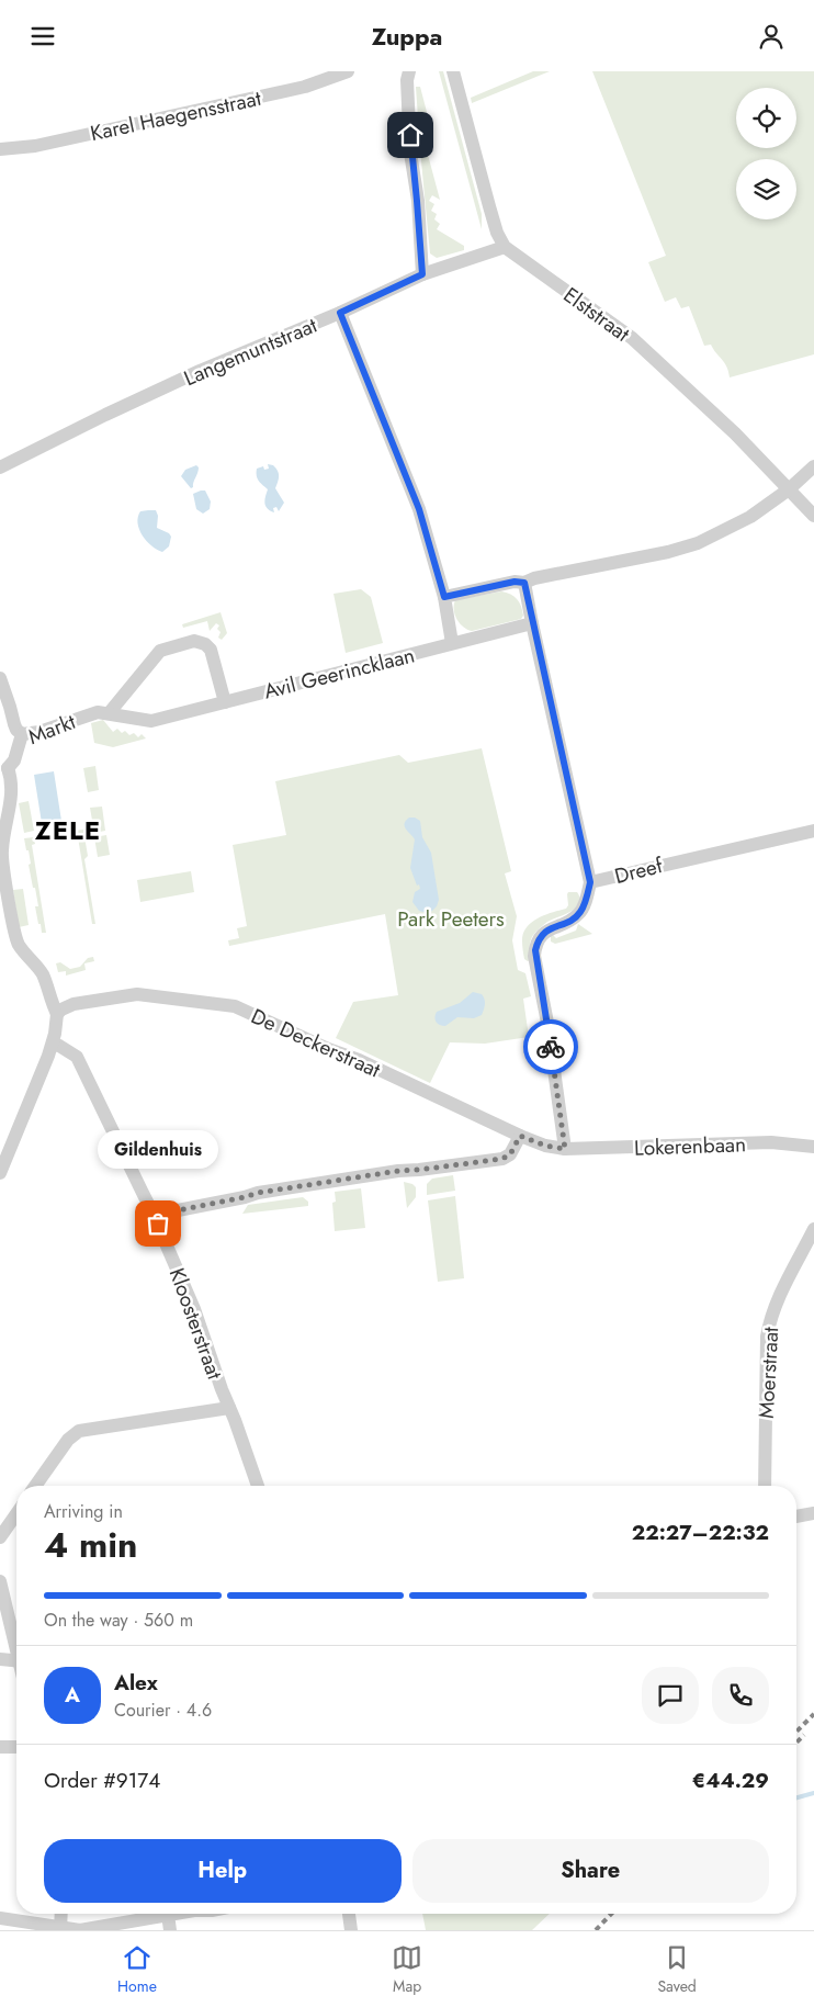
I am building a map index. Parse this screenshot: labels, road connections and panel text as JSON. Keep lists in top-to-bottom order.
{
  "streets": {
    "street": [
      "Karel Haegensstraat",
      "Elststraat",
      "Langemuntstraat",
      "Avil Geerincklaan",
      "Markt",
      "Dreef",
      "De Deckerstraat",
      "Lokerenbaan",
      "Kloosterstraat",
      "Moerstraat"
    ]
  },
  "crossings": [
    ["Elststraat", "Langemuntstraat"],
    ["Avil Geerincklaan", "Markt"],
    ["Markt", "De Deckerstraat"],
    ["Dreef", "De Deckerstraat"],
    ["Dreef", "Lokerenbaan"],
    ["De Deckerstraat", "Lokerenbaan"]
  ],
  "districts": ["ZELE"],
  "parks": ["Park Peeters"],
  "places": ["Gildenhuis"],
  "page": {
    "header": "Zuppa",
    "bubble": "Gildenhuis",
    "heading": ["4 min", "Arriving in", "22:27–22:32"],
    "panel": [
      "Alex",
      "Courier · 4.6",
      "Order #9174",
      "€44.29"
    ],
    "bar": "On the way · 560 m",
    "round": "A",
    "buttons": ["Help", "Share"],
    "tabs": ["Home", "Map", "Saved"]
  }
}
